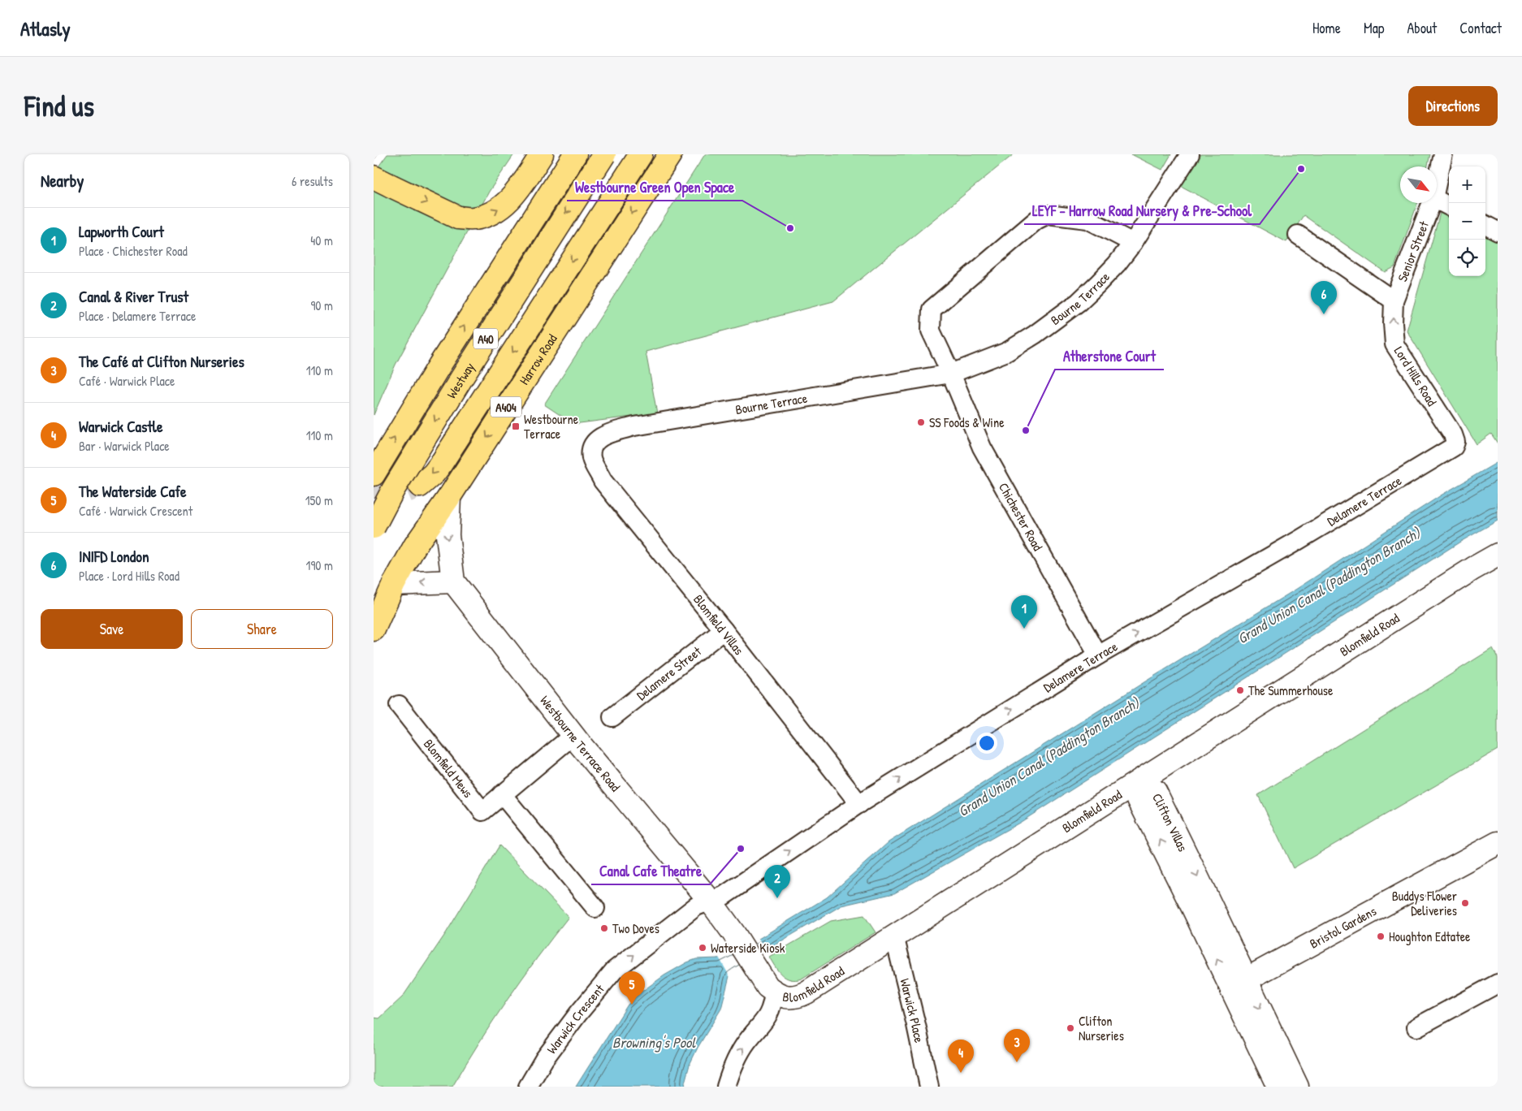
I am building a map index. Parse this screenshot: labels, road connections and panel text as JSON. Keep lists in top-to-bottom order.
{
  "streets": {
    "main road": [
      "A40",
      "Harrow Road",
      "Westway",
      "A404"
    ],
    "street": [
      "Senior Street",
      "Bourne Terrace",
      "Lord Hills Road",
      "Delamere Terrace",
      "Chichester Road",
      "Blomfield Villas",
      "Blomfield Road",
      "Delamere Street",
      "Westbourne Terrace Road",
      "Blomfield Mews",
      "Clifton Villas",
      "Bristol Gardens",
      "Warwick Place",
      "Warwick Crescent"
    ]
  },
  "crossings": [
    ["Senior Street", "Lord Hills Road"],
    ["Bourne Terrace", "Chichester Road"],
    ["Bourne Terrace", "Blomfield Villas"],
    ["Lord Hills Road", "Delamere Terrace"],
    ["Delamere Terrace", "Chichester Road"],
    ["Delamere Terrace", "Blomfield Villas"],
    ["Delamere Terrace", "Westbourne Terrace Road"],
    ["Delamere Terrace", "Warwick Crescent"],
    ["Blomfield Villas", "Delamere Street"],
    ["Blomfield Road", "Westbourne Terrace Road"],
    ["Blomfield Road", "Clifton Villas"],
    ["Blomfield Road", "Warwick Place"],
    ["Westbourne Terrace Road", "Blomfield Mews"],
    ["Westbourne Terrace Road", "Warwick Crescent"],
    ["Clifton Villas", "Bristol Gardens"]
  ],
  "one_way": ["Lord Hills Road", "Delamere Terrace", "Warwick Crescent"],
  "water": ["Grand Union Canal (Paddington Branch)", "Browning's Pool"],
  "places": {
    "other": [
      "LEYF - Harrow Road Nursery & Pre-School",
      "Westbourne Green Open Space",
      "SS Foods & Wine",
      "Atherstone Court",
      "The Summerhouse",
      "Canal Cafe Theatre",
      "Buddys Flower Deliveries",
      "Two Doves",
      "Houghton Edtatee",
      "Waterside Kiosk",
      "Clifton Nurseries"
    ],
    "transit": ["Westbourne Terrace"]
  },
  "north": "bottom right",
  "page": {
    "header": "Atlasly",
    "nav": [
      "Home",
      "Map",
      "About",
      "Contact"
    ],
    "buttons": [
      "Directions",
      ["Save", "Share"]
    ],
    "title": "Find us",
    "heading": ["Nearby", "6 results"],
    "map_buttons": ["+", "−"],
    "list": [
      {
        "mark": "1",
        "name": "Lapworth Court",
        "note": "Place · Chichester Road",
        "value": "40 m"
      },
      {
        "mark": "2",
        "name": "Canal & River Trust",
        "note": "Place · Delamere Terrace",
        "value": "90 m"
      },
      {
        "mark": "3",
        "name": "The Café at Clifton Nurseries",
        "note": "Café · Warwick Place",
        "value": "110 m"
      },
      {
        "mark": "4",
        "name": "Warwick Castle",
        "note": "Bar · Warwick Place",
        "value": "110 m"
      },
      {
        "mark": "5",
        "name": "The Waterside Cafe",
        "note": "Café · Warwick Crescent",
        "value": "150 m"
      },
      {
        "mark": "6",
        "name": "INIFD London",
        "note": "Place · Lord Hills Road",
        "value": "190 m"
      }
    ],
    "pins": [
      "6",
      "1",
      "2",
      "5",
      "3",
      "4"
    ]
  }
}
